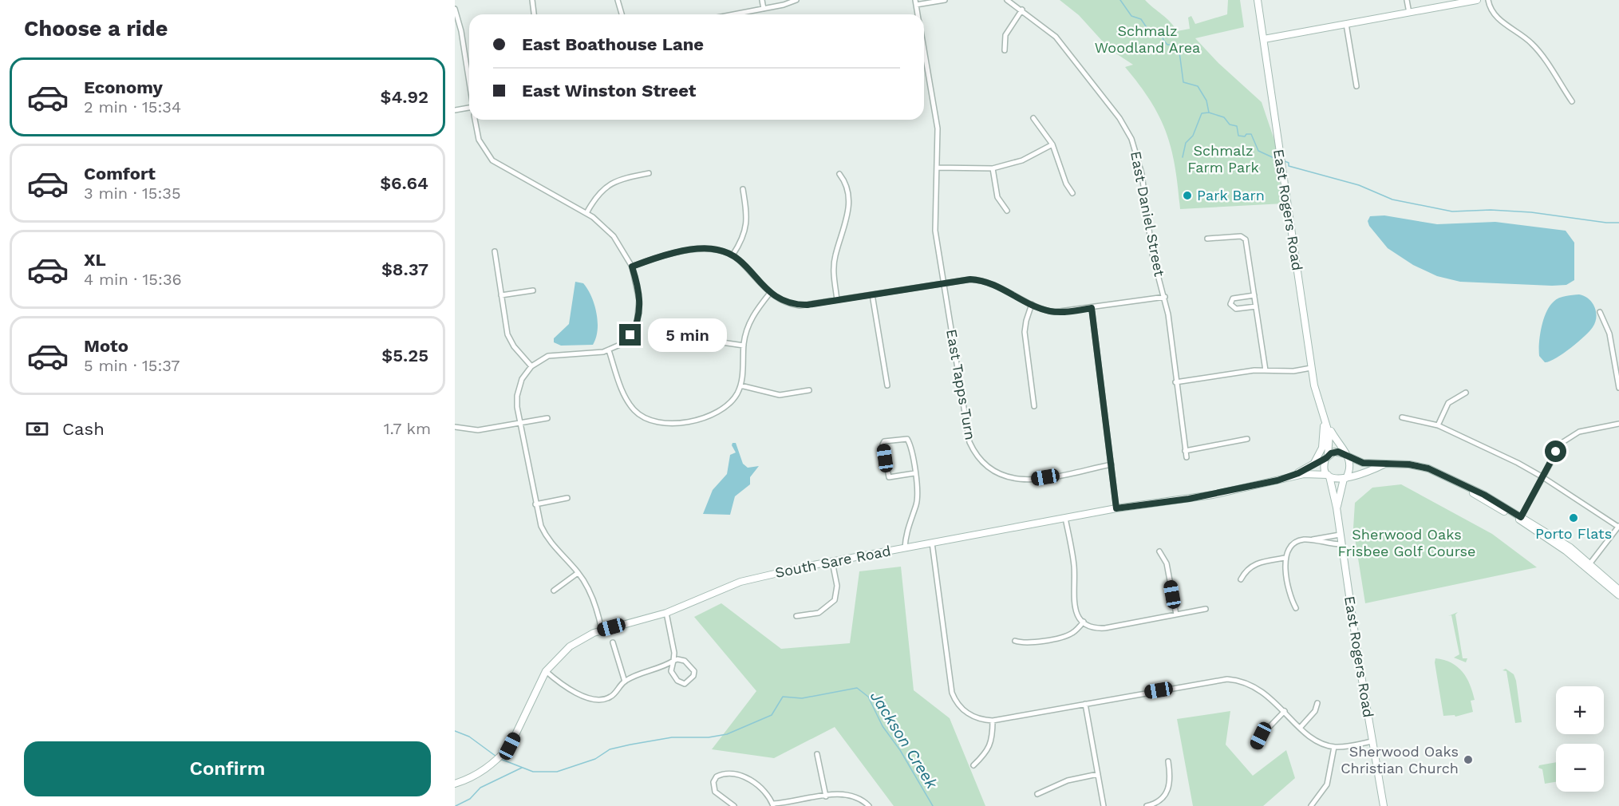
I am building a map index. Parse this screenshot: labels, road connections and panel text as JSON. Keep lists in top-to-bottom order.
{
  "streets": {
    "main road": ["East Rogers Road", "South Sare Road"],
    "street": ["East Daniel Street", "East Tapps Turn"]
  },
  "crossings": [
    ["East Rogers Road", "South Sare Road"]
  ],
  "water": ["Jackson Creek"],
  "parks": ["Schmalz Woodland Area", "Schmalz Farm Park", "Sherwood Oaks Frisbee Golf Course"],
  "places": ["Park Barn", "Porto Flats", "Sherwood Oaks Christian Church"],
  "page": {
    "heading": "Choose a ride",
    "banner": ["East Boathouse Lane", "East Winston Street"],
    "list": [
      {
        "name": "Economy",
        "note": "2 min · 15:34",
        "value": "$4.92"
      },
      {
        "name": "Comfort",
        "note": "3 min · 15:35",
        "value": "$6.64"
      },
      {
        "name": "XL",
        "note": "4 min · 15:36",
        "value": "$8.37"
      },
      {
        "name": "Moto",
        "note": "5 min · 15:37",
        "value": "$5.25"
      }
    ],
    "bubble": "5 min",
    "pay": ["Cash", "1.7 km"],
    "map_buttons": ["+", "−"],
    "buttons": "Confirm"
  }
}
